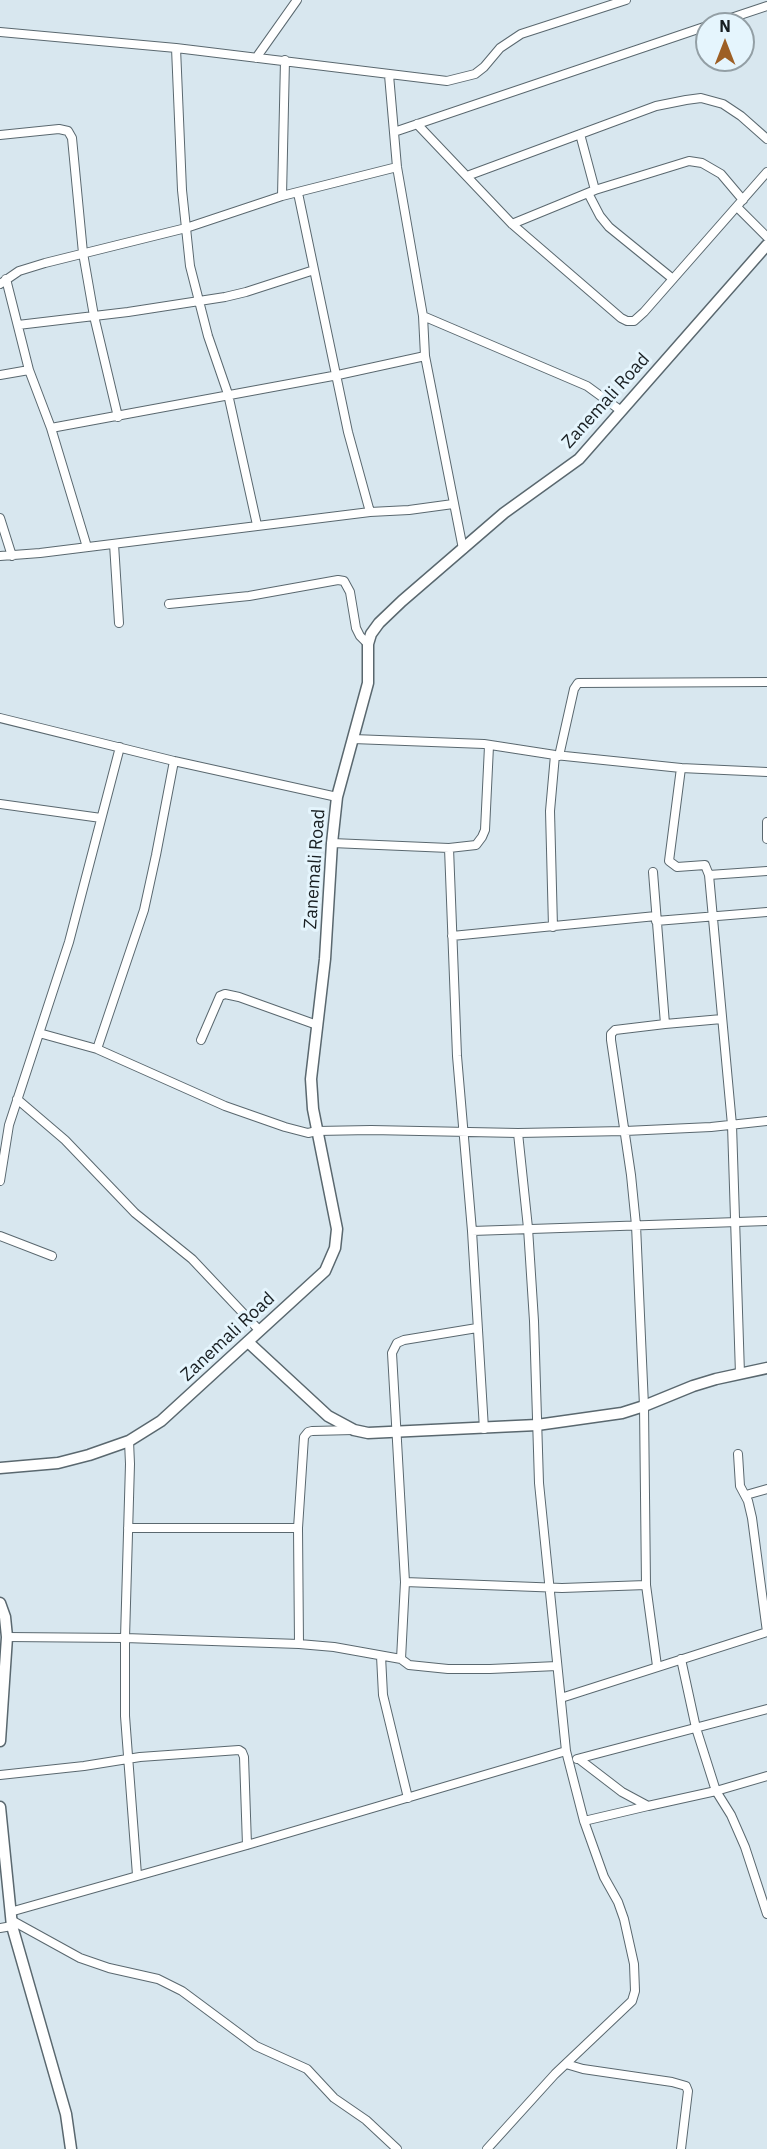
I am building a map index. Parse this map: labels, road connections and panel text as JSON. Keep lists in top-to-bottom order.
{
  "streets": {
    "street": ["Zanemali Road"]
  },
  "north": "top"
}
